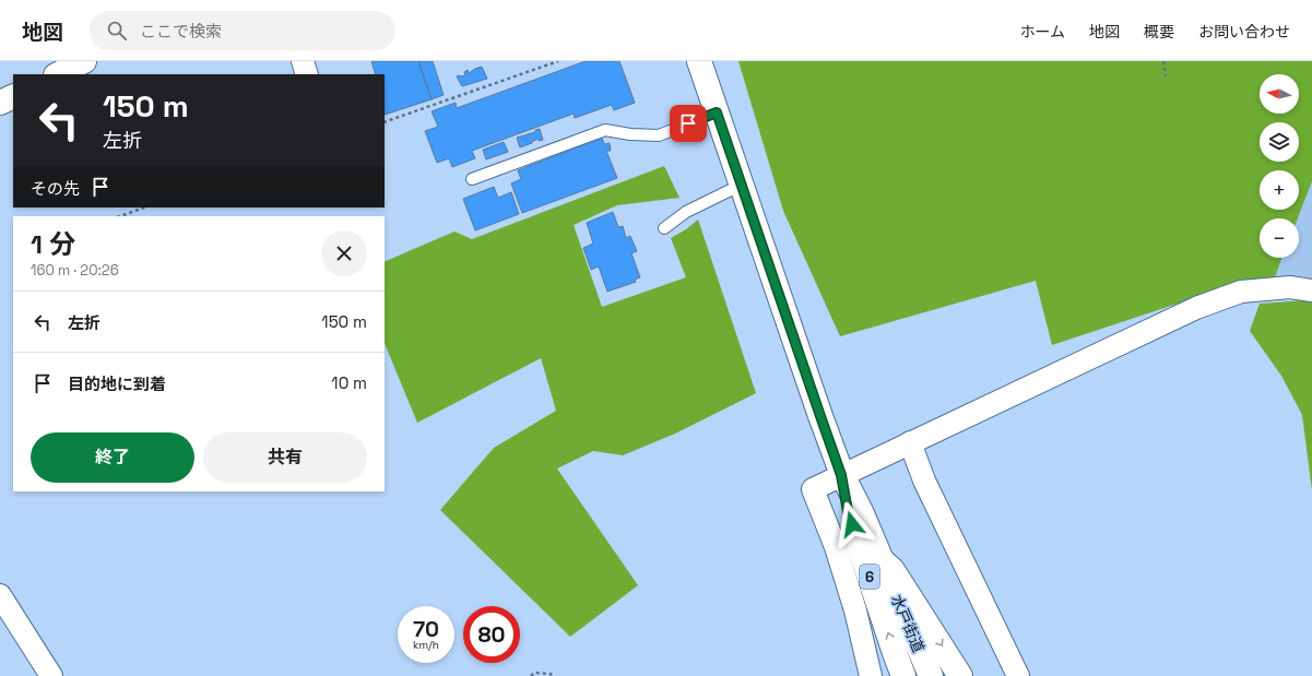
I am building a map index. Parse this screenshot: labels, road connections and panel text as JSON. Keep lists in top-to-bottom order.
{
  "streets": {
    "main road": ["6", "水戸街道"]
  },
  "north": "left",
  "page": {
    "header": "地図",
    "search": "ここで検索",
    "nav": [
      "ホーム",
      "地図",
      "概要",
      "お問い合わせ"
    ],
    "map_buttons": ["+", "−"],
    "turn": ["150 m", "左折"],
    "then": "その先",
    "heading": ["1 分", "160 m · 20:26"],
    "list": [
      {
        "name": "左折",
        "value": "150 m"
      },
      {
        "name": "目的地に到着",
        "value": "10 m"
      }
    ],
    "buttons": ["終了", "共有"],
    "speed": "70 km/h",
    "limit": "80"
  }
}
